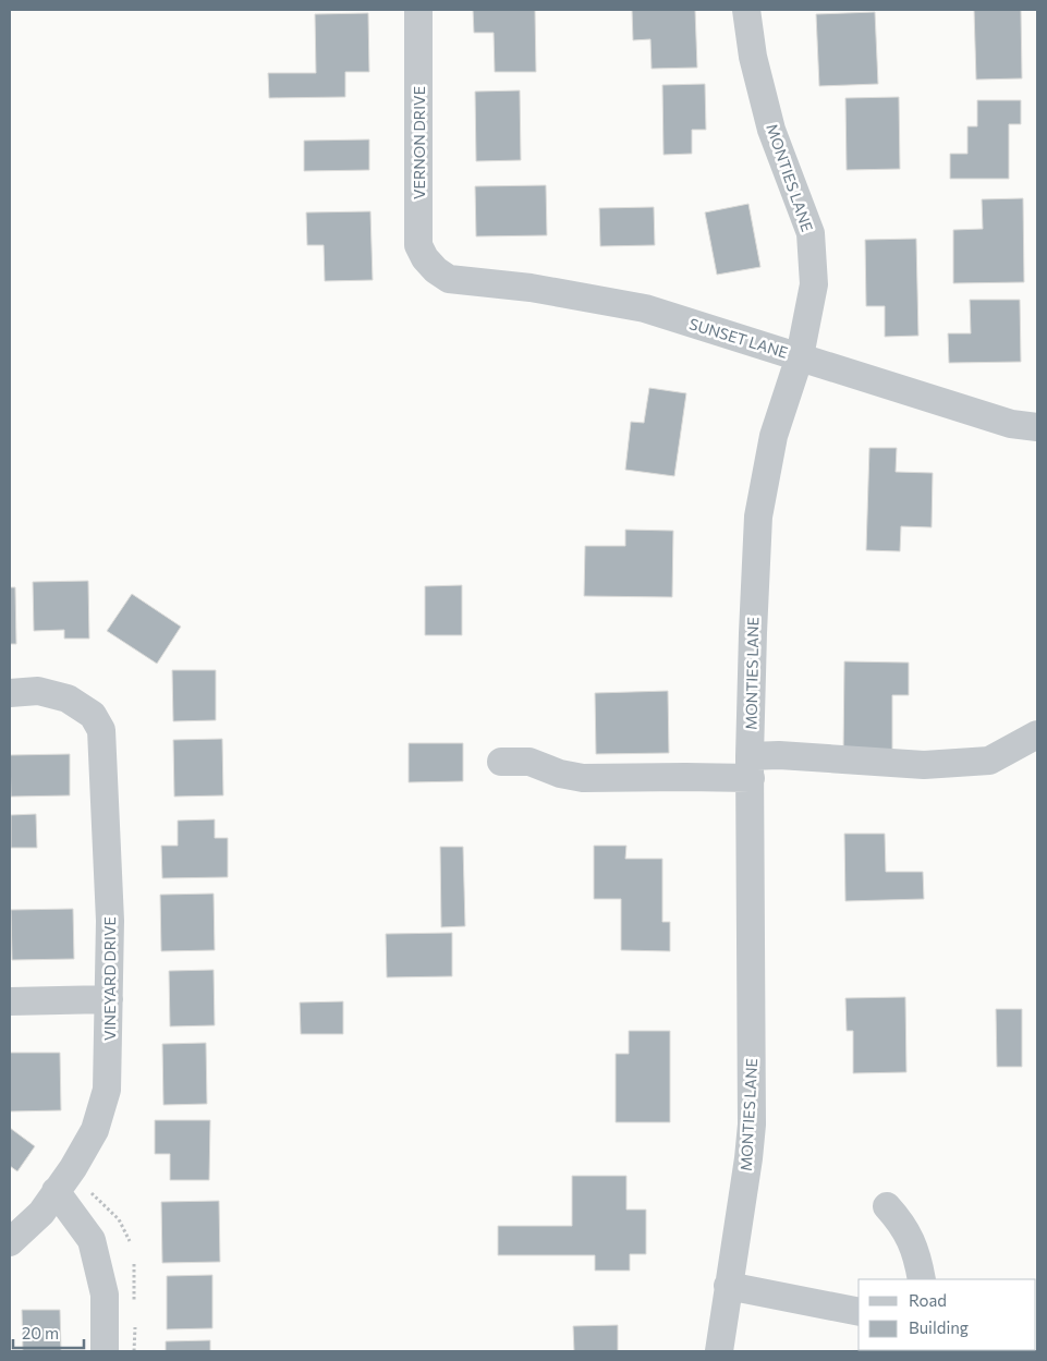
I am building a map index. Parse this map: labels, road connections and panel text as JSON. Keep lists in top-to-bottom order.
{
  "streets": {
    "street": [
      "VERNON DRIVE",
      "MONTIES LANE",
      "SUNSET LANE",
      "VINEYARD DRIVE"
    ]
  },
  "crossings": [
    ["VERNON DRIVE", "SUNSET LANE"],
    ["MONTIES LANE", "SUNSET LANE"]
  ],
  "legend": ["Road", "Building"],
  "scale_bar": "20 m"
}
